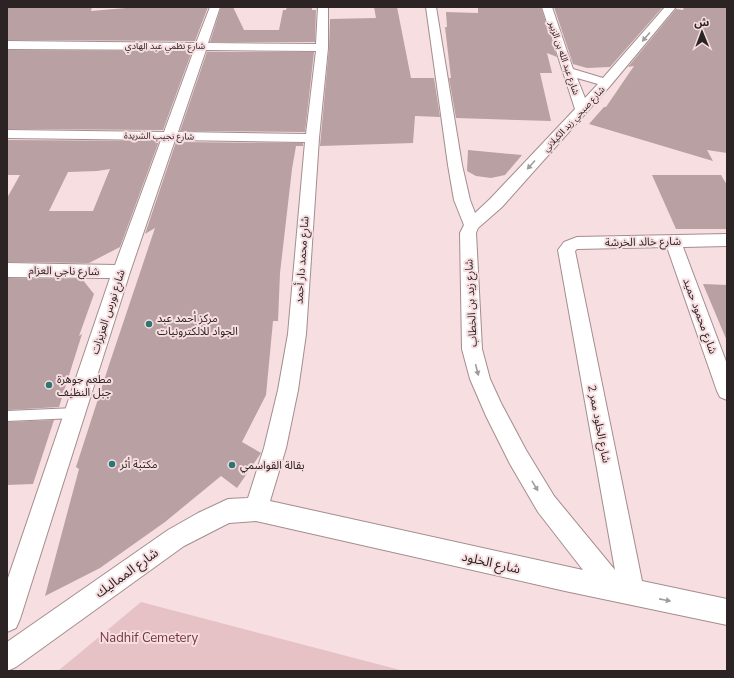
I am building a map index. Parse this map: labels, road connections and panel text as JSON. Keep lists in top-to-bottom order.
{
  "streets": {
    "street": [
      "شارع نظمي عبد الهادي",
      "شارع عبد الله بن الزبير",
      "شارع صبحي زيد الكيلاني",
      "شارع نجيب الشريدة",
      "شارع خالد الخرشة",
      "شارع محمد دار أحمد",
      "شارع ناجي العزام",
      "شارع زيد بن الخطاب",
      "شارع نورس العزيزات",
      "شارع محمود حميد",
      "شارع الخلود ممر 2",
      "شارع الخلود",
      "شارع المماليك"
    ]
  },
  "crossings": [
    ["شارع نظمي عبد الهادي", "شارع محمد دار أحمد"],
    ["شارع نظمي عبد الهادي", "شارع نورس العزيزات"],
    ["شارع عبد الله بن الزبير", "شارع صبحي زيد الكيلاني"],
    ["شارع صبحي زيد الكيلاني", "شارع زيد بن الخطاب"],
    ["شارع نجيب الشريدة", "شارع محمد دار أحمد"],
    ["شارع نجيب الشريدة", "شارع نورس العزيزات"],
    ["شارع خالد الخرشة", "شارع محمود حميد"],
    ["شارع خالد الخرشة", "شارع الخلود ممر 2"],
    ["شارع محمد دار أحمد", "شارع الخلود"],
    ["شارع محمد دار أحمد", "شارع المماليك"],
    ["شارع ناجي العزام", "شارع نورس العزيزات"],
    ["شارع زيد بن الخطاب", "شارع الخلود ممر 2"],
    ["شارع زيد بن الخطاب", "شارع الخلود"],
    ["شارع الخلود ممر 2", "شارع الخلود"],
    ["شارع الخلود", "شارع المماليك"]
  ],
  "one_way": ["شارع صبحي زيد الكيلاني", "شارع زيد بن الخطاب"],
  "parks": ["Nadhif Cemetery"],
  "places": [
    "مركز أحمد عبد الجواد للالكترونيات",
    "مطعم جوهرة جبل النظيف",
    "مكتبة أثر",
    "بقالة القواسمي"
  ],
  "north": "top"
}
